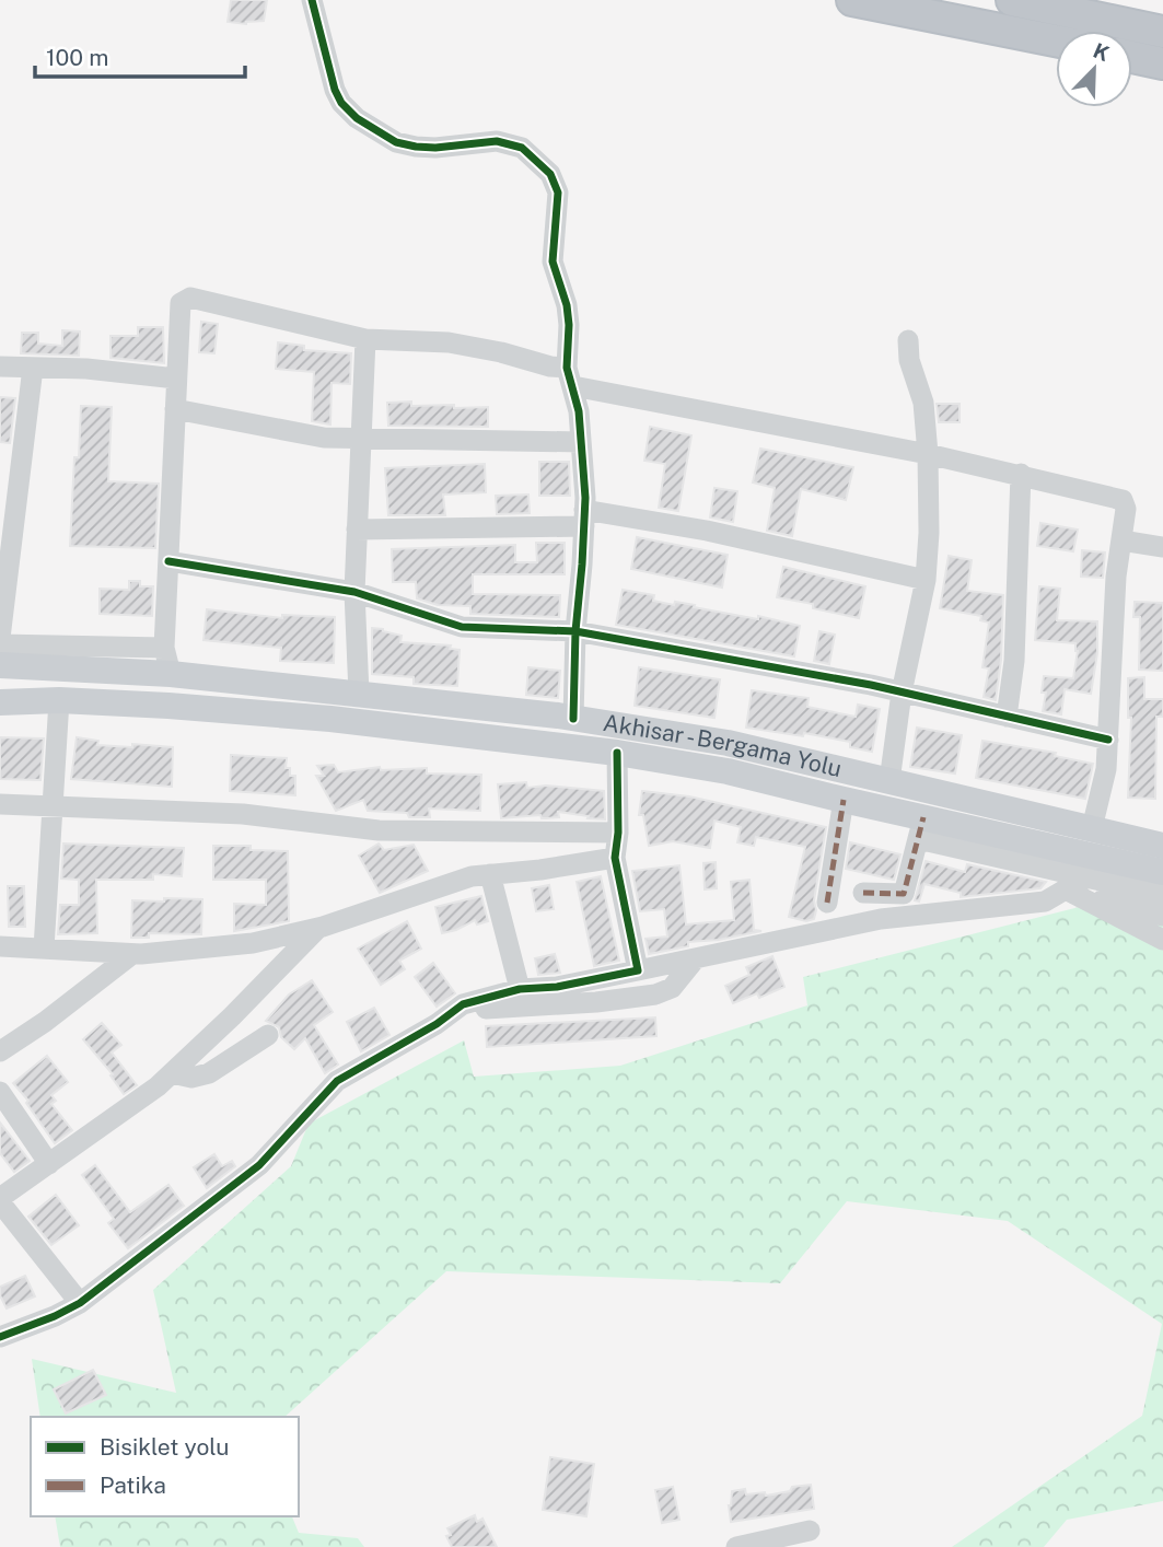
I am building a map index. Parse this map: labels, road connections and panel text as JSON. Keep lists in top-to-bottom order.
{
  "streets": {
    "main road": ["Akhisar - Bergama Yolu"]
  },
  "legend": ["Bisiklet yolu", "Patika"],
  "scale_bar": "100 m",
  "north": "top right"
}
